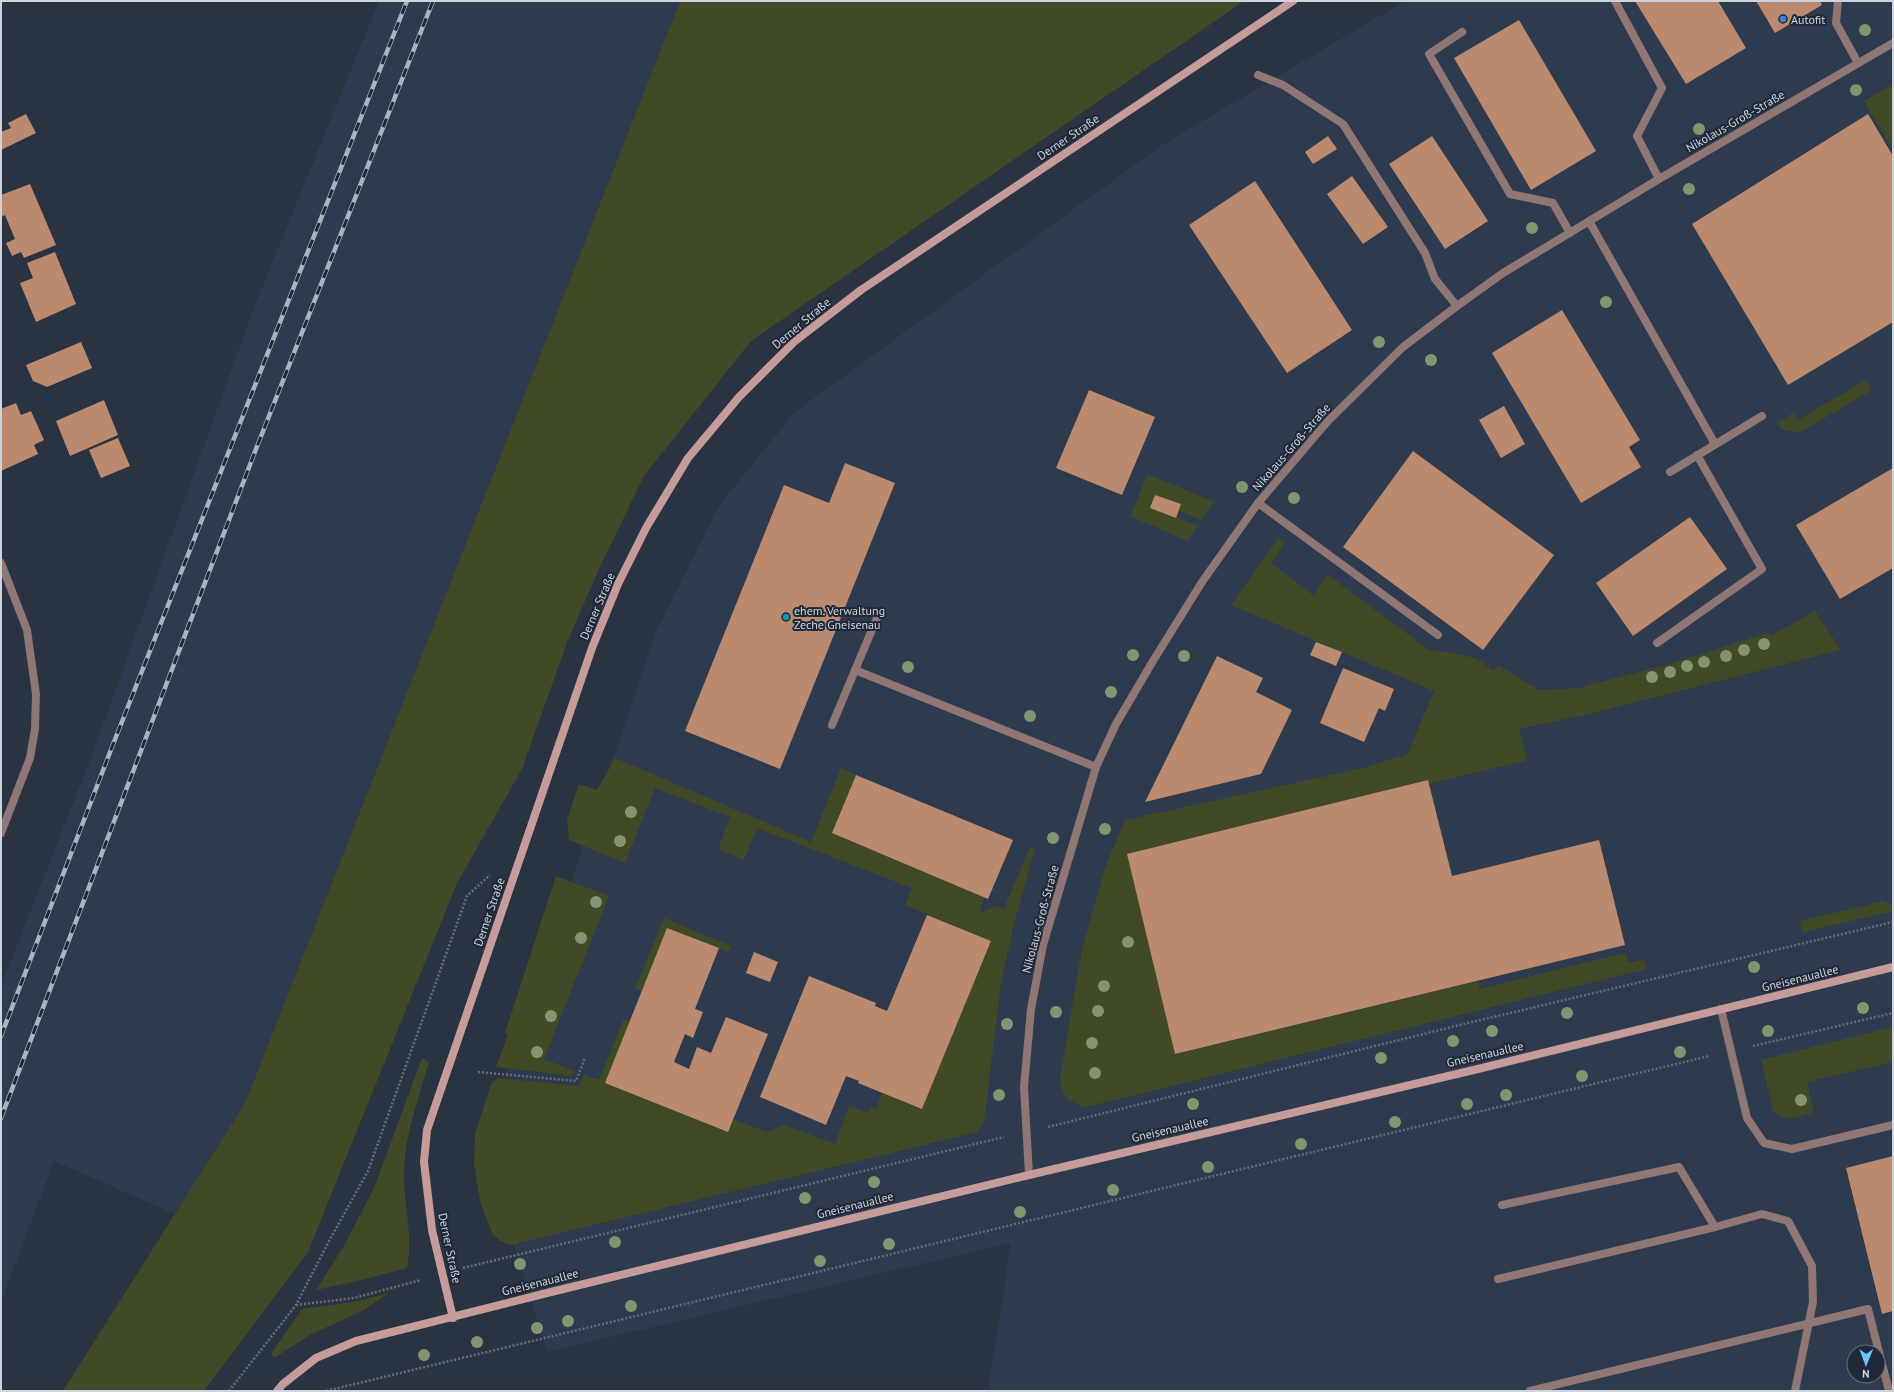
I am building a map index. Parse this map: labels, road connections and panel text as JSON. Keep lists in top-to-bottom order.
{
  "streets": {
    "main road": ["Derner Straße", "Gneisenauallee"],
    "street": ["Nikolaus-Groß-Straße"]
  },
  "crossings": [
    ["Nikolaus-Groß-Straße", "Gneisenauallee"],
    ["Derner Straße", "Gneisenauallee"]
  ],
  "places": ["Autofit", "ehem. Verwaltung Zeche Gneisenau"],
  "north": "bottom"
}
